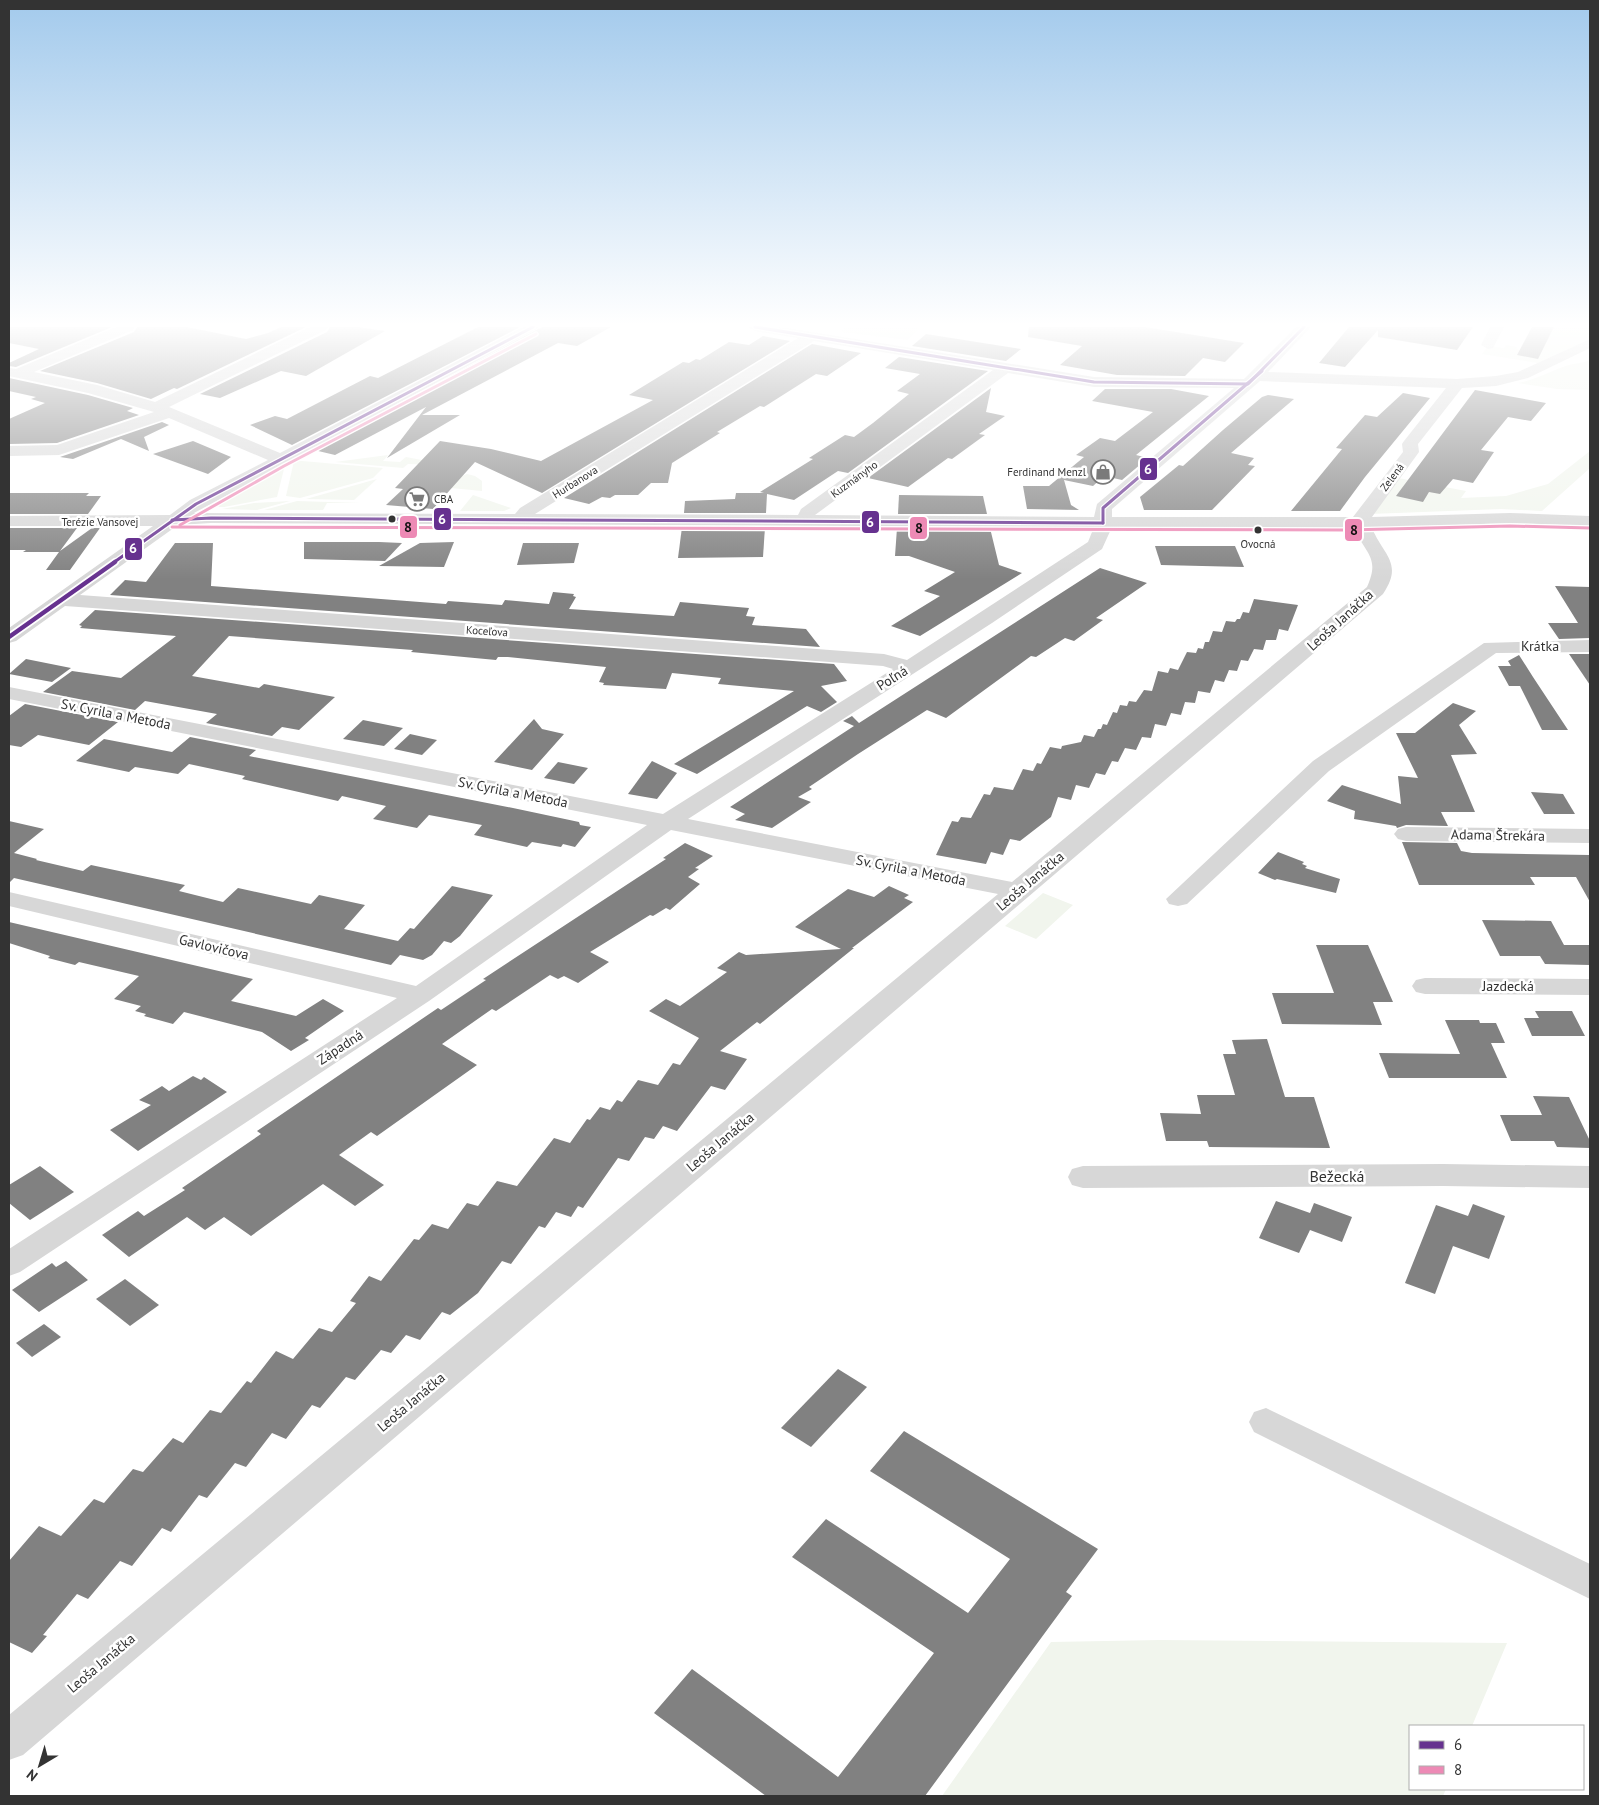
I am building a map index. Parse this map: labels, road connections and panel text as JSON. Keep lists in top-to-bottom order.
{
  "streets": {
    "street": [
      "Zelená",
      "Kuzmányho",
      "Hurbanova",
      "Terézie Vansovej",
      "Leoša Janáčka",
      "Koceľova",
      "Krátka",
      "Poľná",
      "Sv. Cyrila a Metoda",
      "Adama Štrekára",
      "Gavlovičova",
      "Jazdecká",
      "Západná",
      "Bežecká"
    ]
  },
  "crossings": [
    ["Zelená", "Terézie Vansovej"],
    ["Zelená", "Leoša Janáčka"],
    ["Kuzmányho", "Terézie Vansovej"],
    ["Hurbanova", "Terézie Vansovej"],
    ["Terézie Vansovej", "Leoša Janáčka"],
    ["Terézie Vansovej", "Poľná"],
    ["Leoša Janáčka", "Sv. Cyrila a Metoda"],
    ["Koceľova", "Poľná"],
    ["Poľná", "Sv. Cyrila a Metoda"],
    ["Poľná", "Západná"],
    ["Sv. Cyrila a Metoda", "Západná"],
    ["Gavlovičova", "Západná"]
  ],
  "places": {
    "shop": ["Ferdinand Menzl"],
    "supermarket": ["CBA"],
    "other": ["Ovocná"]
  },
  "lines": ["transit line 6", "transit line 8"],
  "legend": ["6", "8"],
  "north": "bottom left"
}
